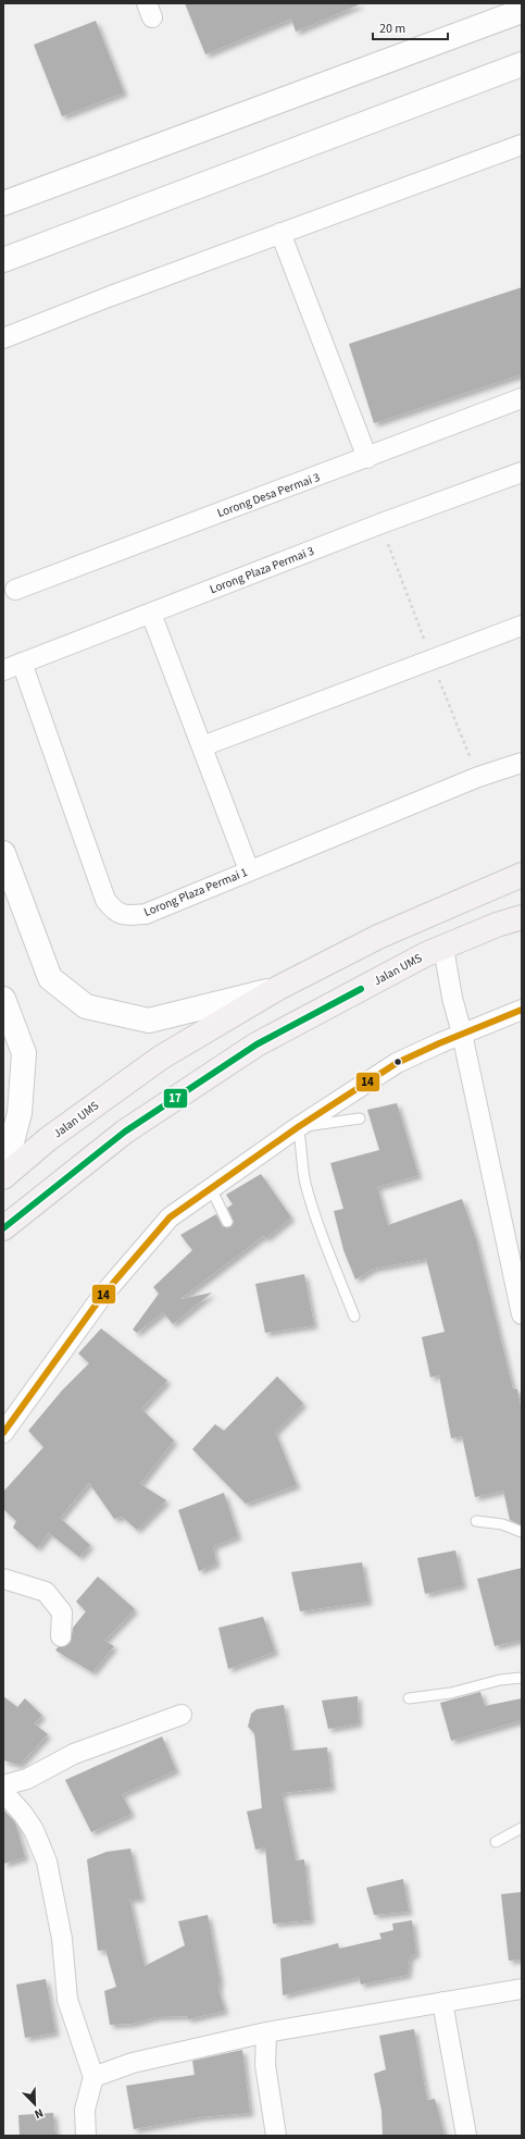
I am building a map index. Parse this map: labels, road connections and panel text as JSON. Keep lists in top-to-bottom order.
{
  "streets": {
    "highway": ["Jalan UMS"],
    "street": ["Lorong Desa Permai 3", "Lorong Plaza Permai 3", "Lorong Plaza Permai 1"]
  },
  "crossings": [
    ["Lorong Plaza Permai 3", "Lorong Plaza Permai 1"]
  ],
  "lines": ["transit line 17", "transit line 14"],
  "scale_bar": "20 m",
  "north": "bottom right"
}
